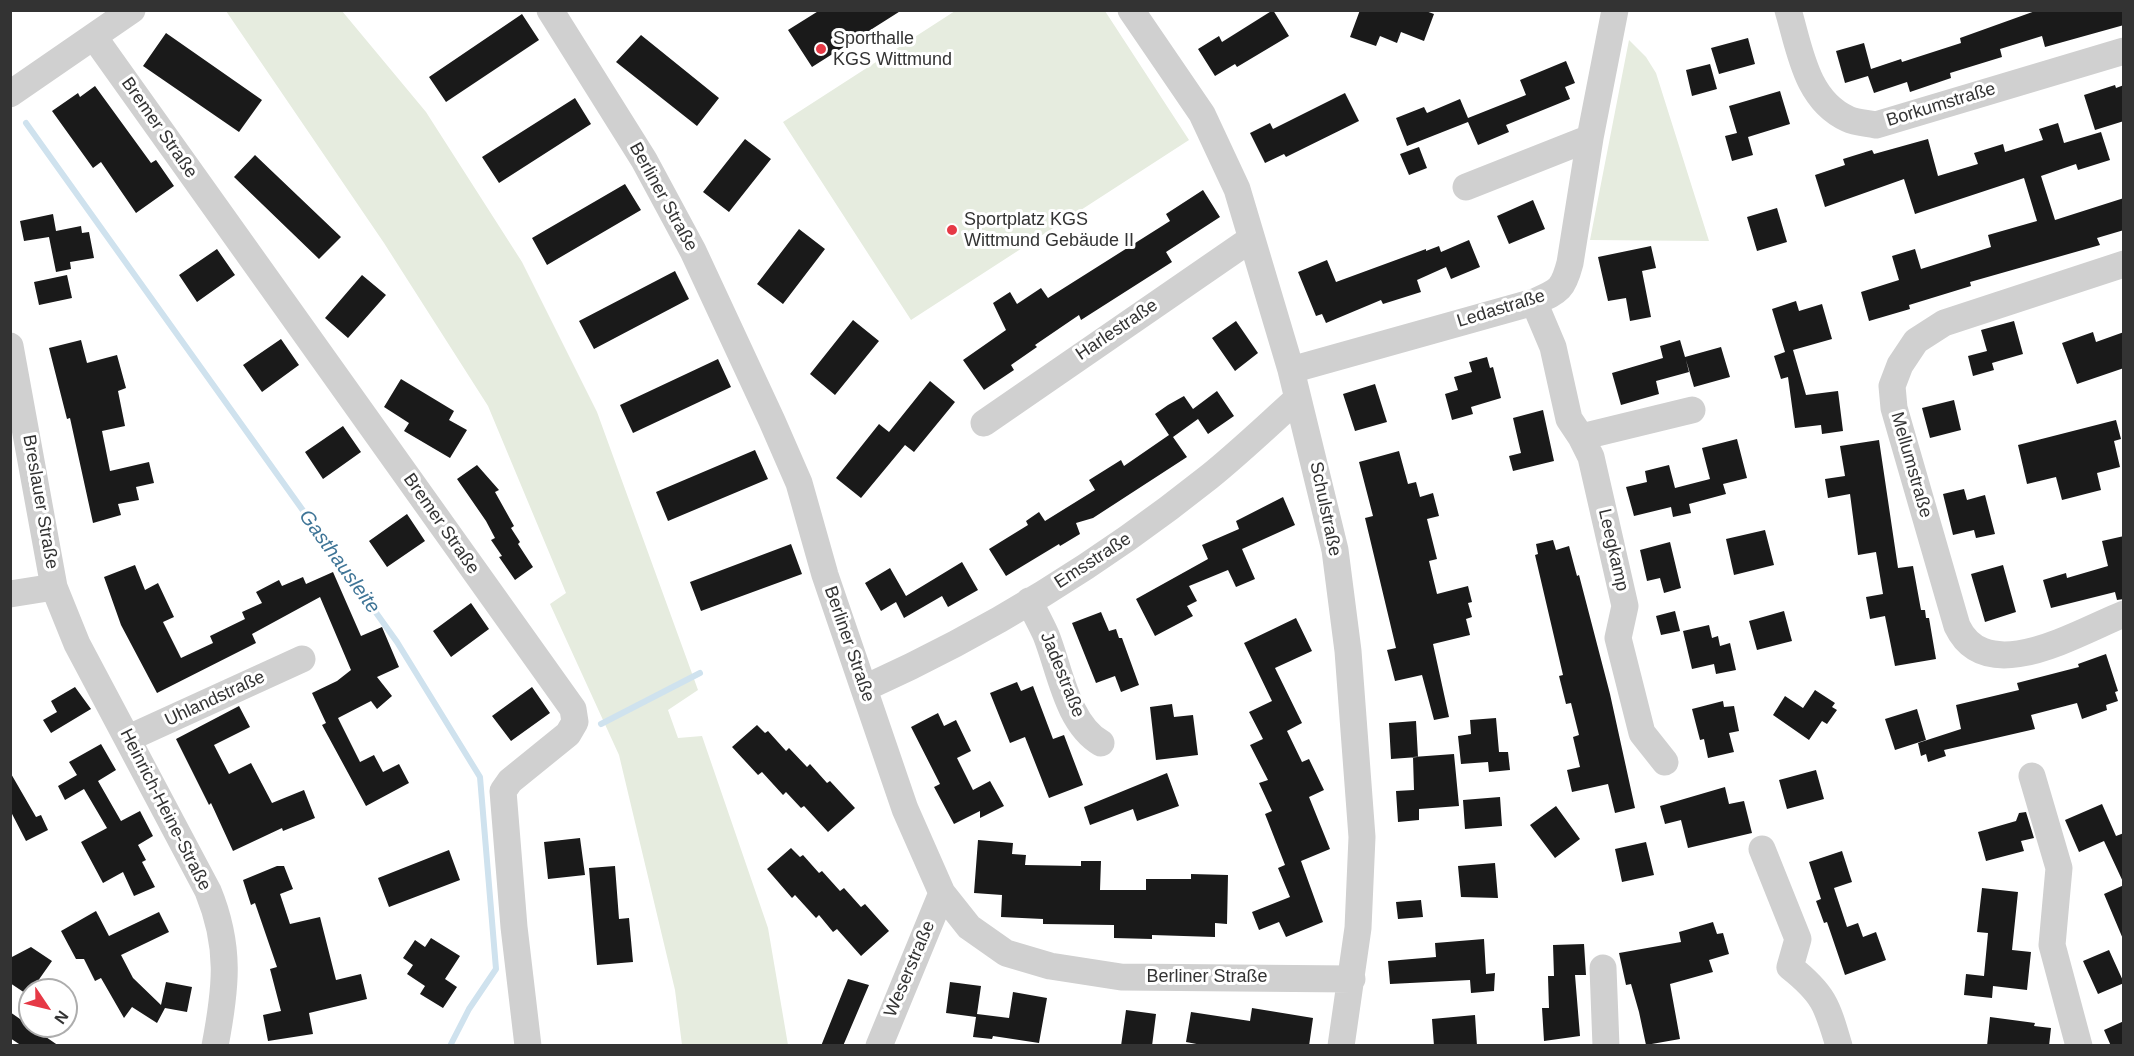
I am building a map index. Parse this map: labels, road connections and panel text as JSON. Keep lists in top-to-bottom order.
{
  "streets": {
    "street": [
      "Borkumstraße",
      "Bremer Straße",
      "Berliner Straße",
      "Ledastraße",
      "Harlestraße",
      "Mellumstraße",
      "Breslauer Straße",
      "Schulstraße",
      "Leegkamp",
      "Emsstraße",
      "Jadestraße",
      "Uhlandstraße",
      "Heinrich-Heine-Straße",
      "Weserstraße"
    ]
  },
  "crossings": [
    ["Berliner Straße", "Schulstraße"],
    ["Berliner Straße", "Emsstraße"],
    ["Berliner Straße", "Weserstraße"],
    ["Ledastraße", "Schulstraße"],
    ["Ledastraße", "Leegkamp"],
    ["Harlestraße", "Schulstraße"],
    ["Breslauer Straße", "Heinrich-Heine-Straße"],
    ["Schulstraße", "Emsstraße"],
    ["Emsstraße", "Jadestraße"],
    ["Uhlandstraße", "Heinrich-Heine-Straße"]
  ],
  "water": ["Gasthausleite"],
  "places": ["Sporthalle KGS Wittmund", "Sportplatz KGS Wittmund Gebäude II"],
  "north": "bottom right"
}
